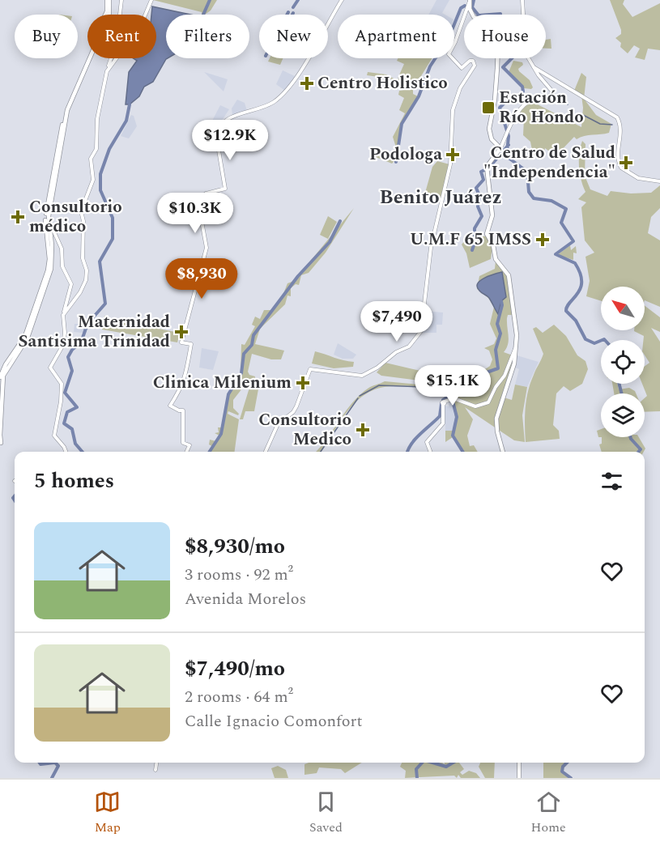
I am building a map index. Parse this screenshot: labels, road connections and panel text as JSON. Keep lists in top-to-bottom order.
{
  "districts": ["Benito Juárez"],
  "places": {
    "health": [
      "Centro Holistico",
      "Podologa",
      "Centro de Salud \"Independencia\"",
      "Consultorio médico",
      "U.M.F 65 IMSS",
      "Maternidad Santisima Trinidad",
      "Clinica Milenium",
      "Consultorio Medico"
    ],
    "transit": ["Estación Río Hondo"]
  },
  "north": "top left",
  "page": {
    "chip": [
      "Buy",
      "Rent",
      "Filters",
      "New",
      "Apartment",
      "House"
    ],
    "price": [
      "$12.9K",
      "$10.3K",
      "$8,930",
      "$7,490",
      "$15.1K"
    ],
    "heading": "5 homes",
    "list": [
      {
        "name": "$8,930/mo",
        "note": "3 rooms · 92 m² · Avenida Morelos"
      },
      {
        "name": "$7,490/mo",
        "note": "2 rooms · 64 m² · Calle Ignacio Comonfort"
      }
    ],
    "tabs": ["Map", "Saved", "Home"]
  }
}
